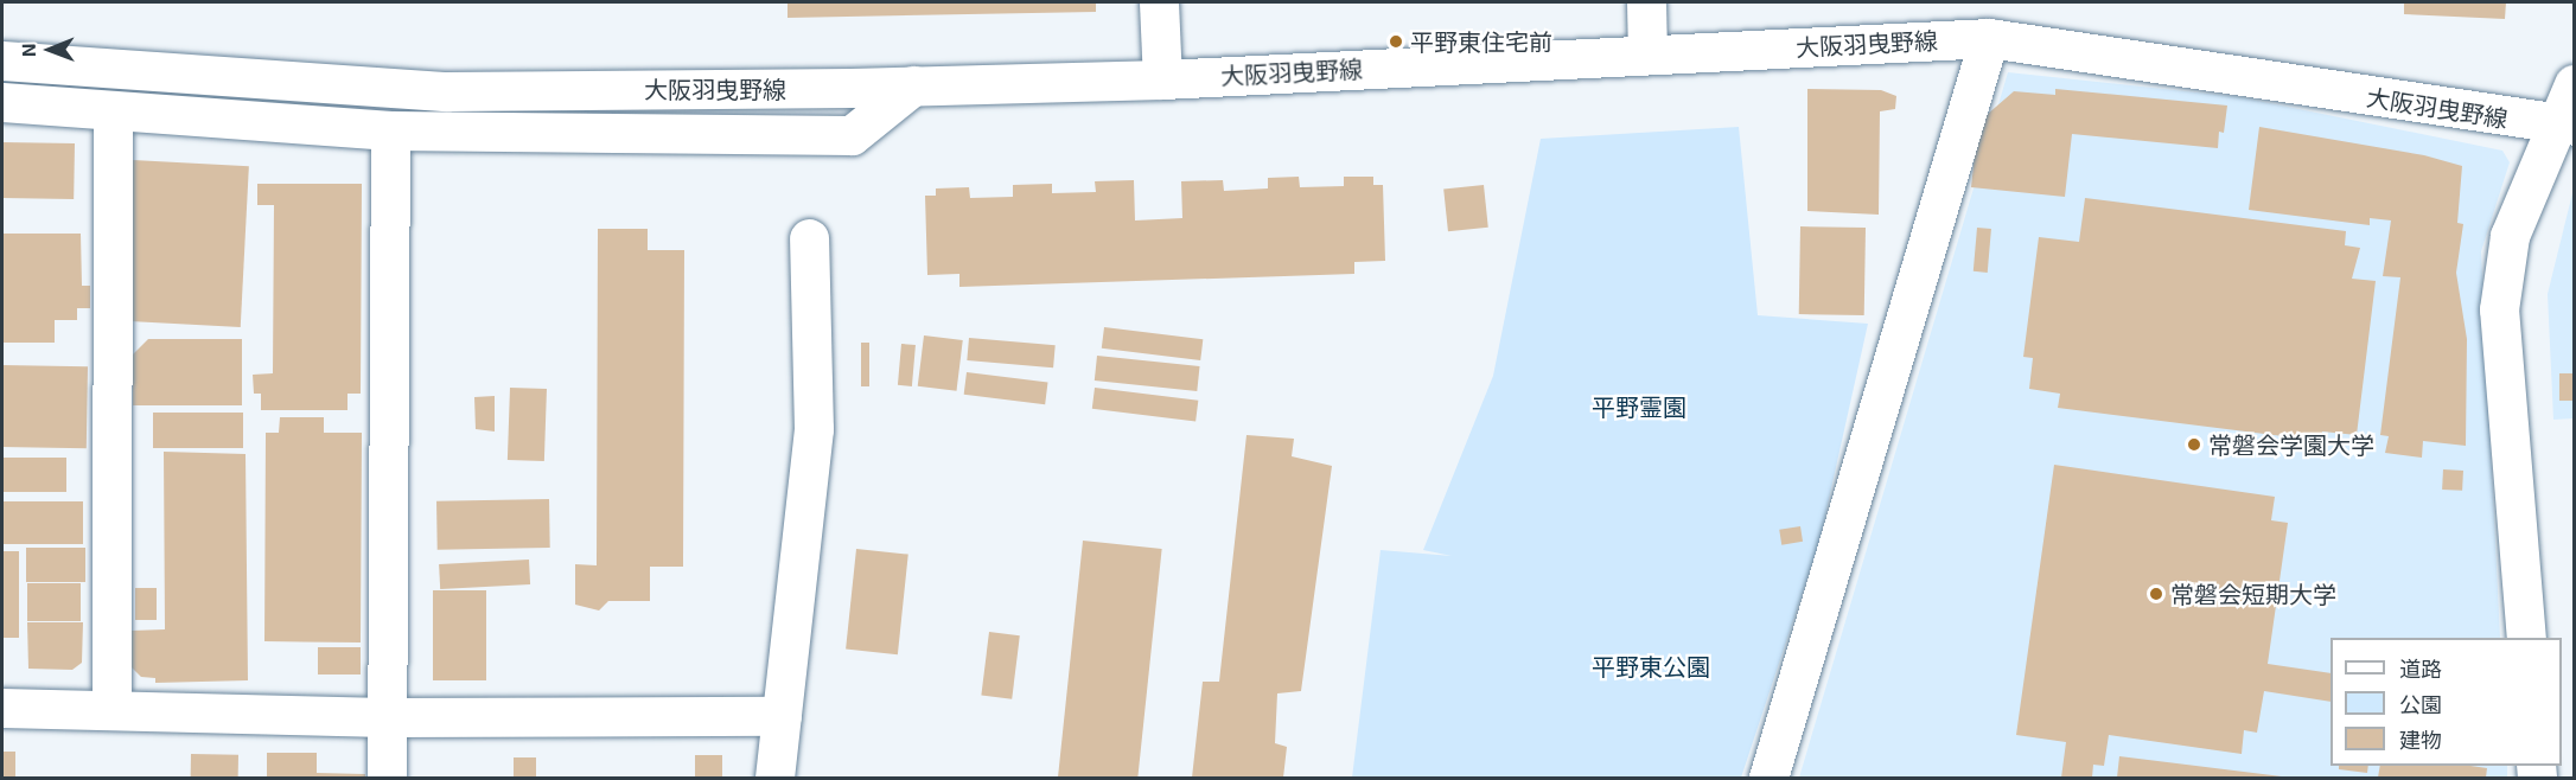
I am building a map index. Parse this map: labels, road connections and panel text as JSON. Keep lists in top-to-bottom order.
{
  "streets": {
    "street": ["大阪羽曳野線"]
  },
  "parks": ["平野霊園", "平野東公園"],
  "places": ["平野東住宅前", "常磐会学園大学", "常磐会短期大学"],
  "legend": ["道路", "公園", "建物"],
  "north": "left"
}
